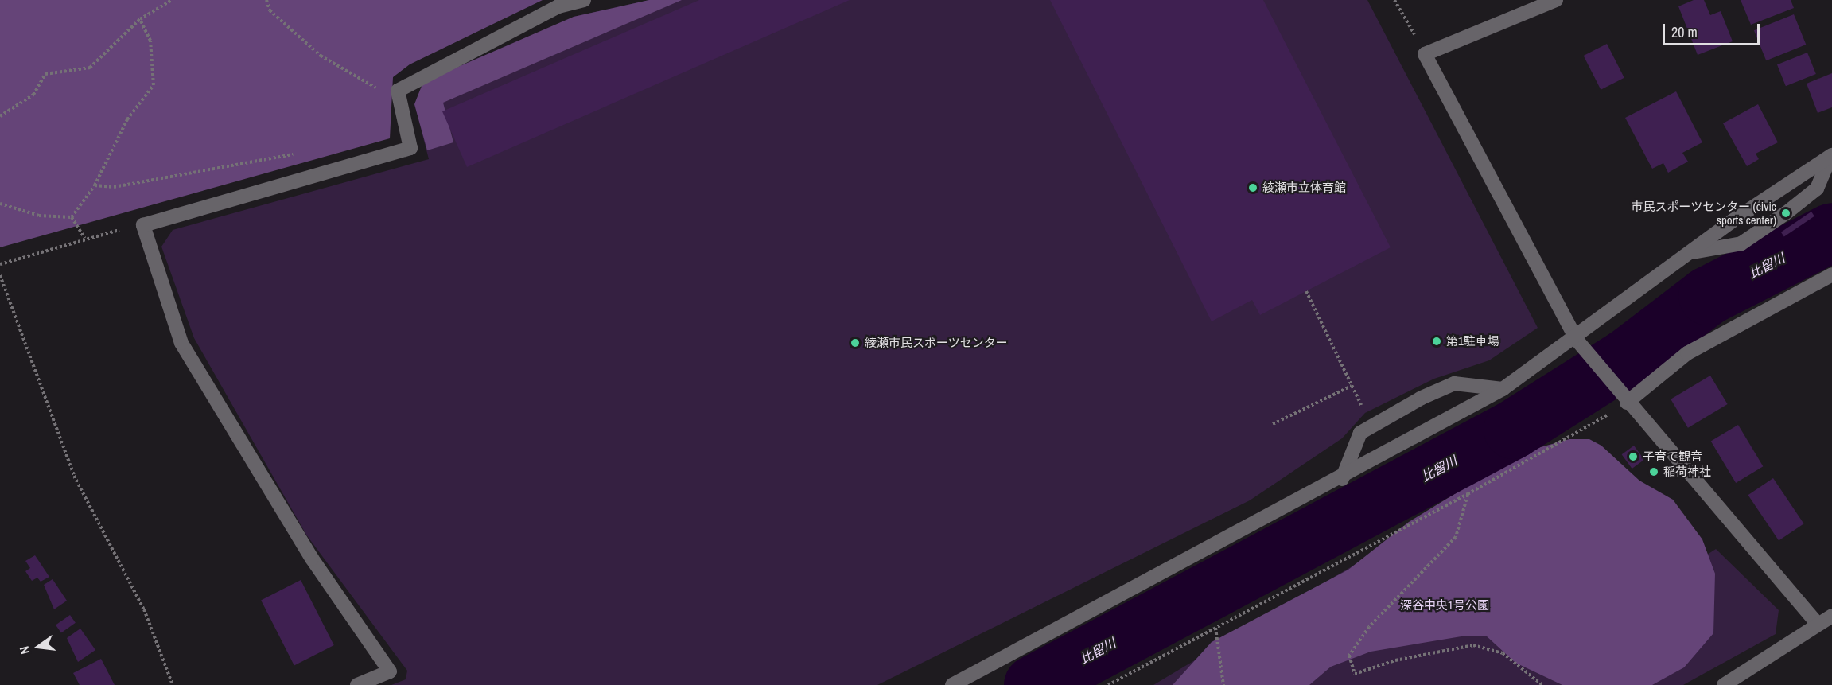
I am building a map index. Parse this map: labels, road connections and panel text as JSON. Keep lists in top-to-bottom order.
{
  "water": ["比留川"],
  "parks": ["深谷中央1号公園"],
  "places": [
    "綾瀬市立体育館",
    "市民スポーツセンター (civic sports center)",
    "第1駐車場",
    "綾瀬市民スポーツセンター",
    "子育て観音",
    "稲荷神社"
  ],
  "scale_bar": "20 m",
  "north": "left"
}
